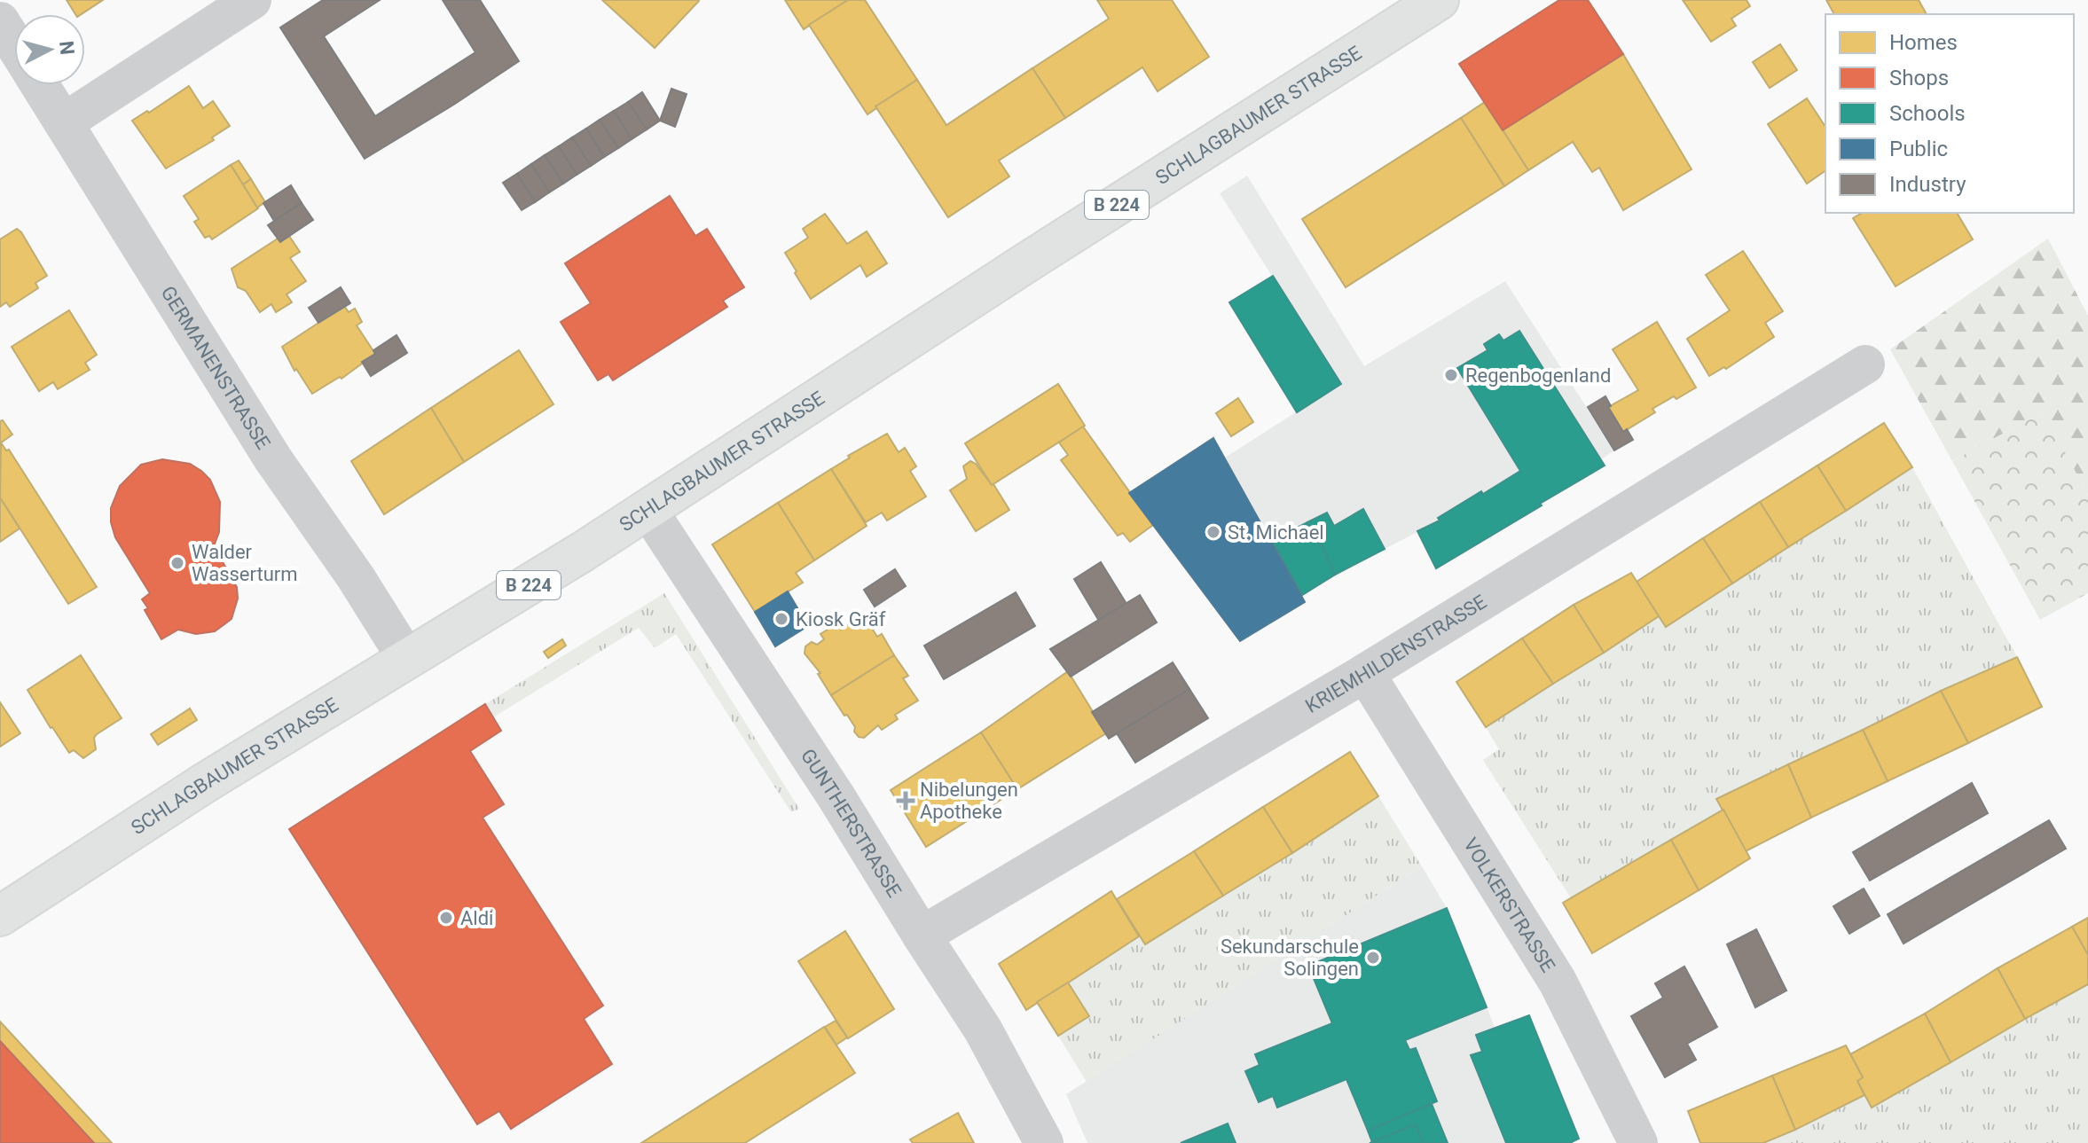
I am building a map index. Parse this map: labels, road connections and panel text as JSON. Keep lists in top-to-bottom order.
{
  "streets": {
    "main road": ["SCHLAGBAUMER STRASSE", "B 224"],
    "street": [
      "GERMANENSTRASSE",
      "KRIEMHILDENSTRASSE",
      "GUNTHERSTRASSE",
      "VOLKERSTRASSE"
    ]
  },
  "crossings": [
    ["SCHLAGBAUMER STRASSE", "GERMANENSTRASSE"],
    ["SCHLAGBAUMER STRASSE", "GUNTHERSTRASSE"],
    ["KRIEMHILDENSTRASSE", "GUNTHERSTRASSE"],
    ["KRIEMHILDENSTRASSE", "VOLKERSTRASSE"]
  ],
  "places": {
    "other": [
      "Regenbogenland",
      "St. Michael",
      "Walder Wasserturm",
      "Kiosk Gräf",
      "Aldi",
      "Sekundarschule Solingen"
    ],
    "health": ["Nibelungen Apotheke"]
  },
  "legend": [
    "Homes",
    "Shops",
    "Schools",
    "Public",
    "Industry"
  ],
  "north": "right"
}
